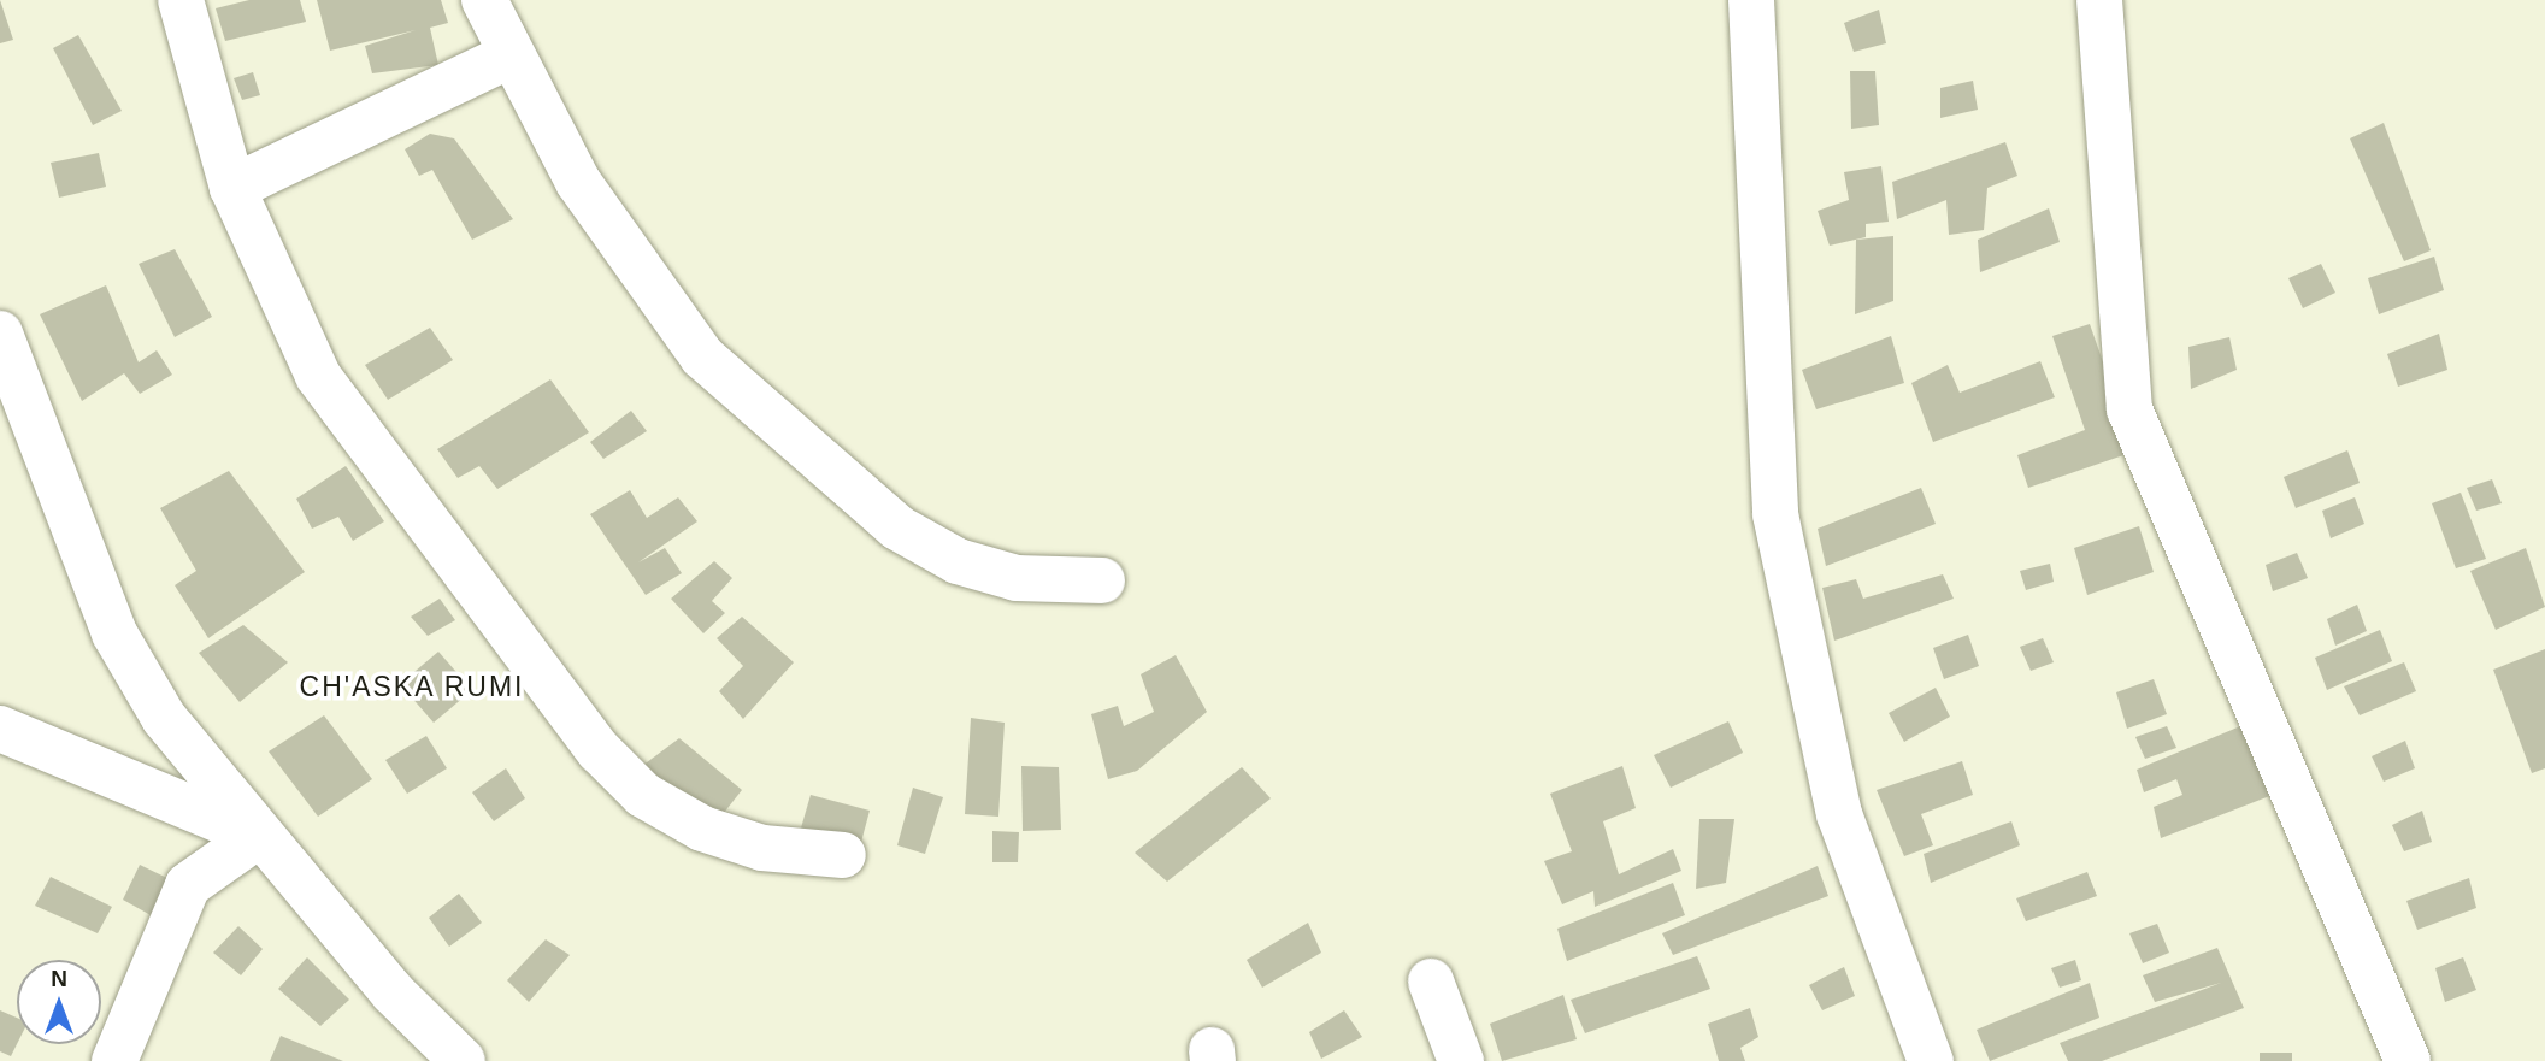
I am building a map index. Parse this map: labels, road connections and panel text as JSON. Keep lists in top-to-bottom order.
{
  "districts": ["CH'ASKA RUMI"],
  "north": "top"
}
